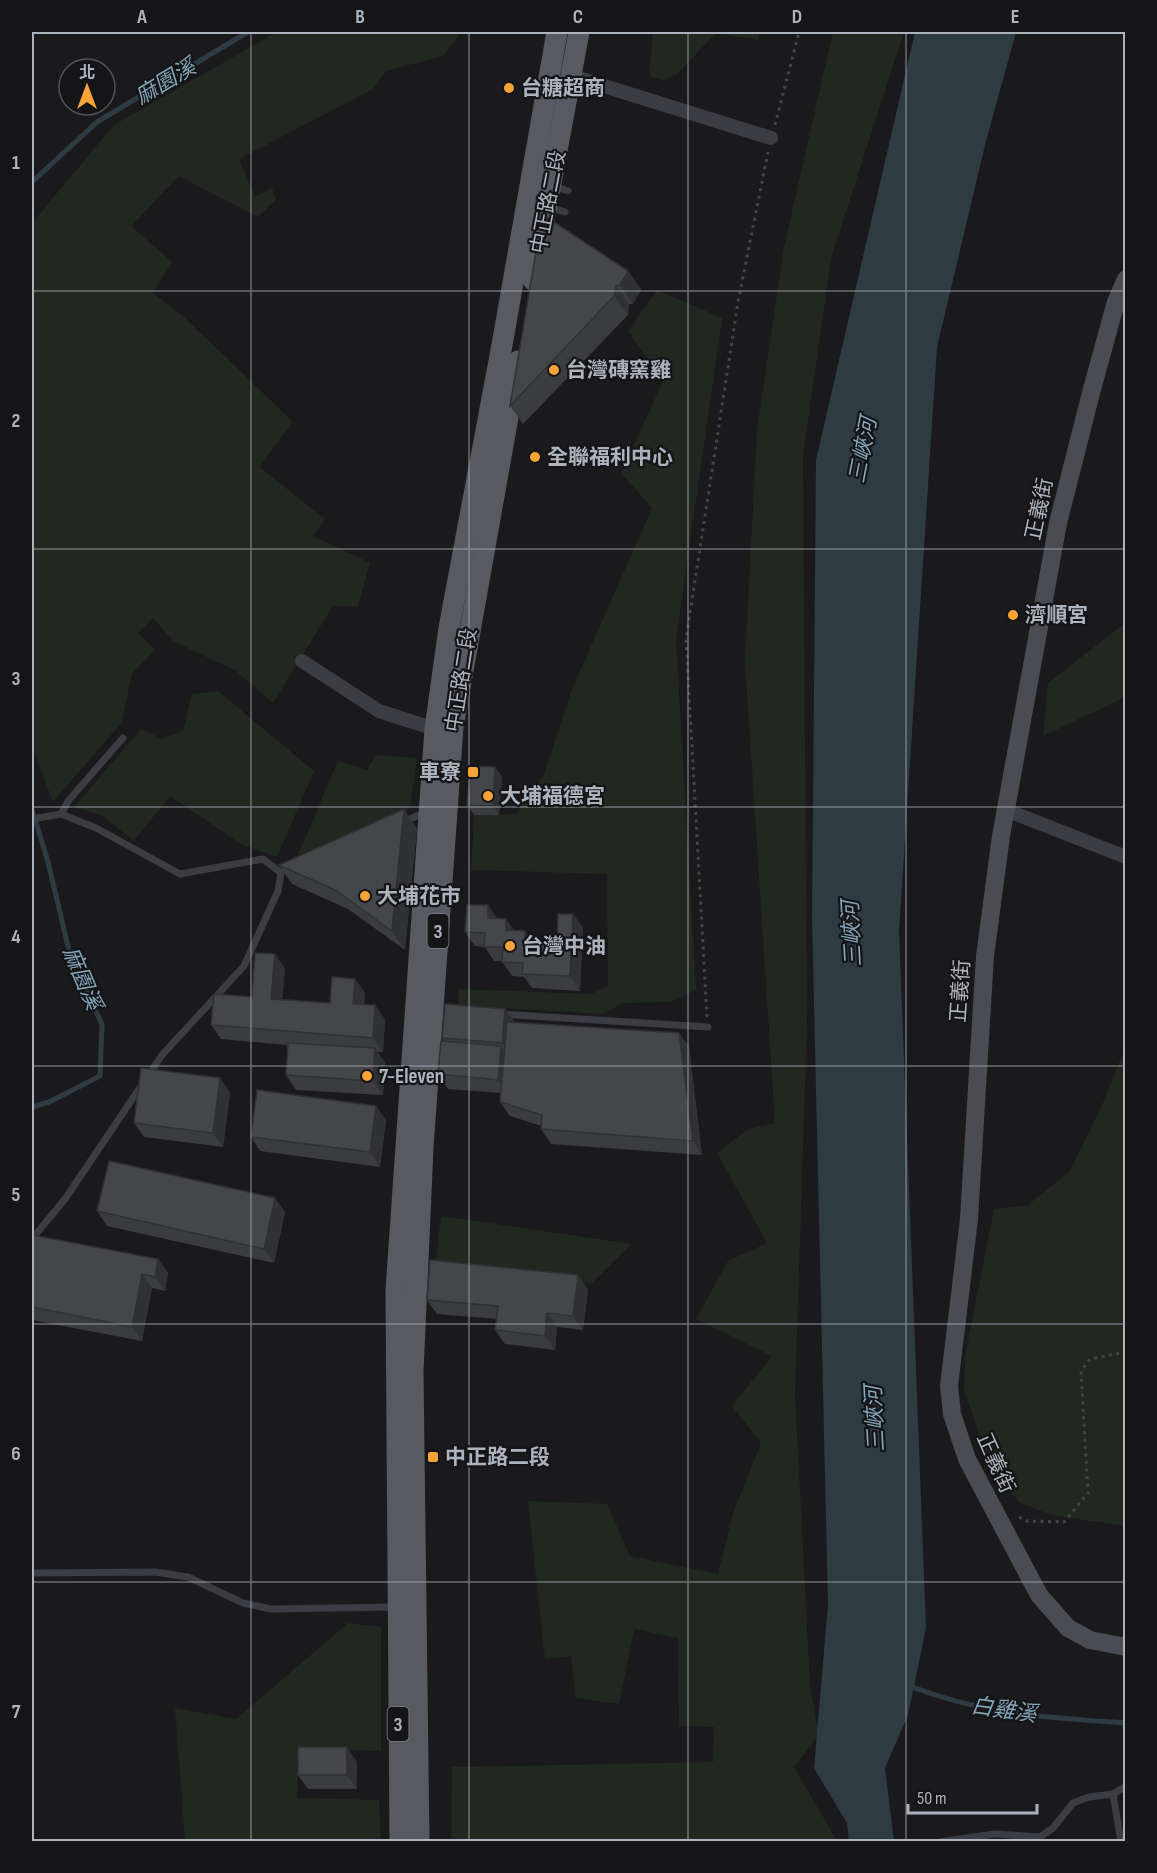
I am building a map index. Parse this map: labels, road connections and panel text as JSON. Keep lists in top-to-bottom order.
{
  "streets": {
    "main road": ["中正路二段", "3"],
    "street": ["正義街"]
  },
  "water": ["麻園溪", "三峽河", "白雞溪"],
  "places": {
    "other": [
      "台糖超商",
      "台灣磚窯雞",
      "全聯福利中心",
      "濟順宮",
      "大埔福德宮",
      "大埔花市",
      "台灣中油",
      "7-Eleven"
    ],
    "transit": ["車寮", "中正路二段"]
  },
  "scale_bar": "50 m",
  "north": "top",
  "grid": {
    "columns": [
      "A",
      "B",
      "C",
      "D",
      "E"
    ],
    "rows": [
      "1",
      "2",
      "3",
      "4",
      "5",
      "6",
      "7"
    ]
  }
}
